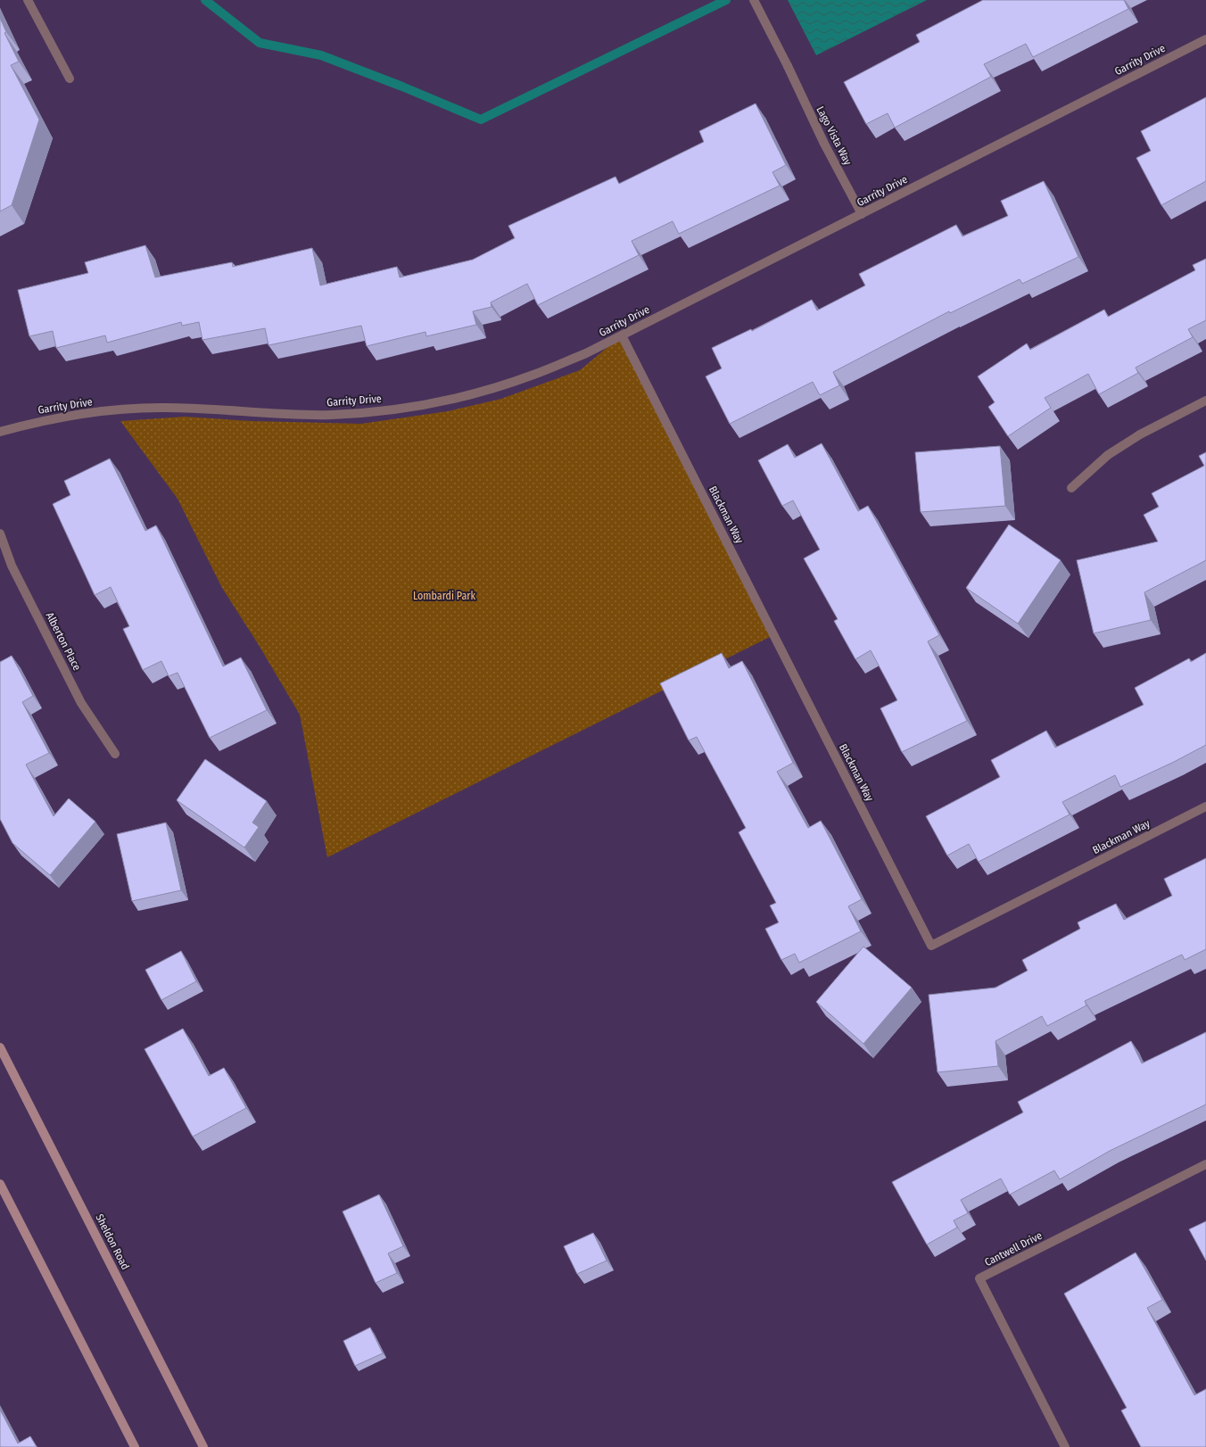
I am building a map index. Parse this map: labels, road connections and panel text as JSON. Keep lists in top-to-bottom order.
{
  "streets": {
    "main road": ["Sheldon Road"],
    "street": [
      "Garrity Drive",
      "Lago Vista Way",
      "Blackman Way",
      "Alberton Place",
      "Cantwell Drive"
    ]
  },
  "crossings": [
    ["Garrity Drive", "Lago Vista Way"],
    ["Garrity Drive", "Blackman Way"]
  ],
  "parks": ["Lombardi Park"]
}
